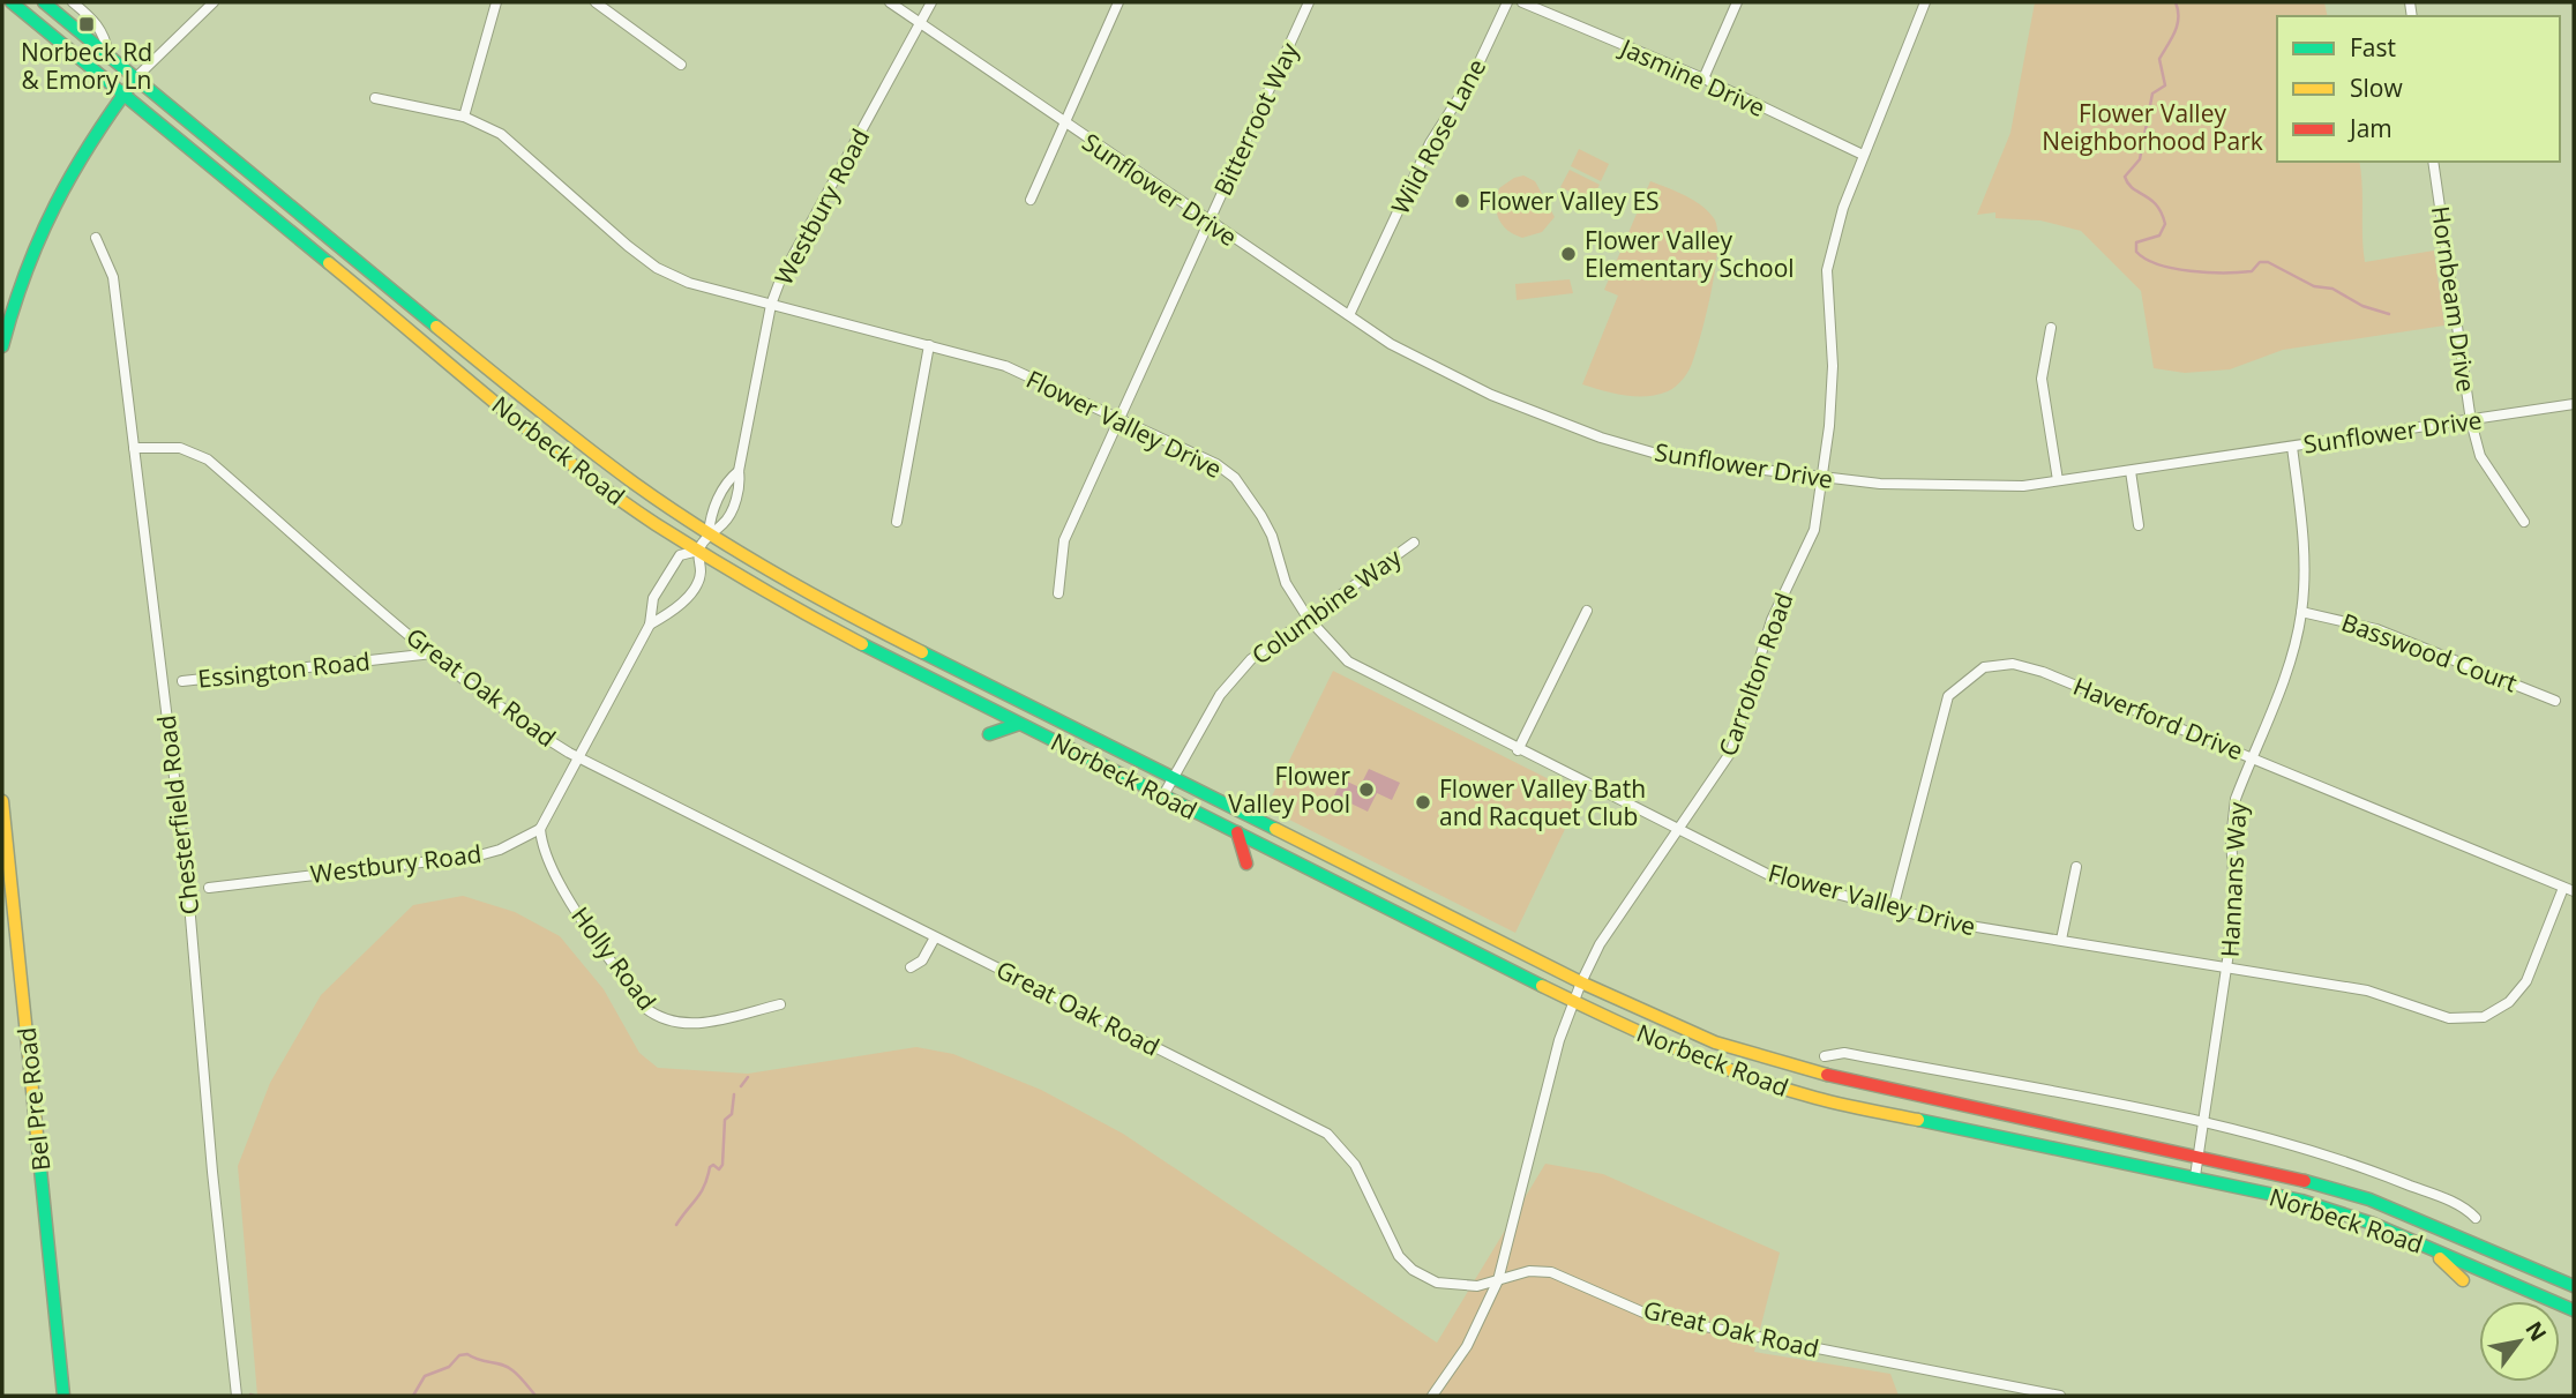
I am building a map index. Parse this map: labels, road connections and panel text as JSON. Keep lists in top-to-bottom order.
{
  "streets": {
    "main road": ["Norbeck Road", "Bel Pre Road"],
    "street": [
      "Jasmine Drive",
      "Bitterroot Way",
      "Wild Rose Lane",
      "Sunflower Drive",
      "Westbury Road",
      "Hornbeam Drive",
      "Flower Valley Drive",
      "Columbine Way",
      "Basswood Court",
      "Essington Road",
      "Carrolton Road",
      "Great Oak Road",
      "Haverford Drive",
      "Chesterfield Road",
      "Hannans Way",
      "Holly Road"
    ]
  },
  "crossings": [
    ["Jasmine Drive", "Carrolton Road"],
    ["Bitterroot Way", "Sunflower Drive"],
    ["Bitterroot Way", "Flower Valley Drive"],
    ["Wild Rose Lane", "Sunflower Drive"],
    ["Sunflower Drive", "Westbury Road"],
    ["Sunflower Drive", "Hornbeam Drive"],
    ["Sunflower Drive", "Carrolton Road"],
    ["Sunflower Drive", "Hannans Way"],
    ["Westbury Road", "Flower Valley Drive"],
    ["Westbury Road", "Norbeck Road"],
    ["Westbury Road", "Great Oak Road"],
    ["Westbury Road", "Holly Road"],
    ["Flower Valley Drive", "Columbine Way"],
    ["Flower Valley Drive", "Carrolton Road"],
    ["Flower Valley Drive", "Haverford Drive"],
    ["Flower Valley Drive", "Hannans Way"],
    ["Norbeck Road", "Columbine Way"],
    ["Norbeck Road", "Carrolton Road"],
    ["Norbeck Road", "Hannans Way"],
    ["Basswood Court", "Hannans Way"],
    ["Essington Road", "Great Oak Road"],
    ["Carrolton Road", "Great Oak Road"],
    ["Great Oak Road", "Chesterfield Road"],
    ["Haverford Drive", "Hannans Way"]
  ],
  "parks": ["Flower Valley Neighborhood Park"],
  "places": {
    "transit": ["Norbeck Rd & Emory Ln"],
    "other": [
      "Flower Valley ES",
      "Flower Valley Elementary School",
      "Flower Valley Pool",
      "Flower Valley Bath and Racquet Club"
    ]
  },
  "legend": ["Fast", "Slow", "Jam"],
  "north": "top right"
}
